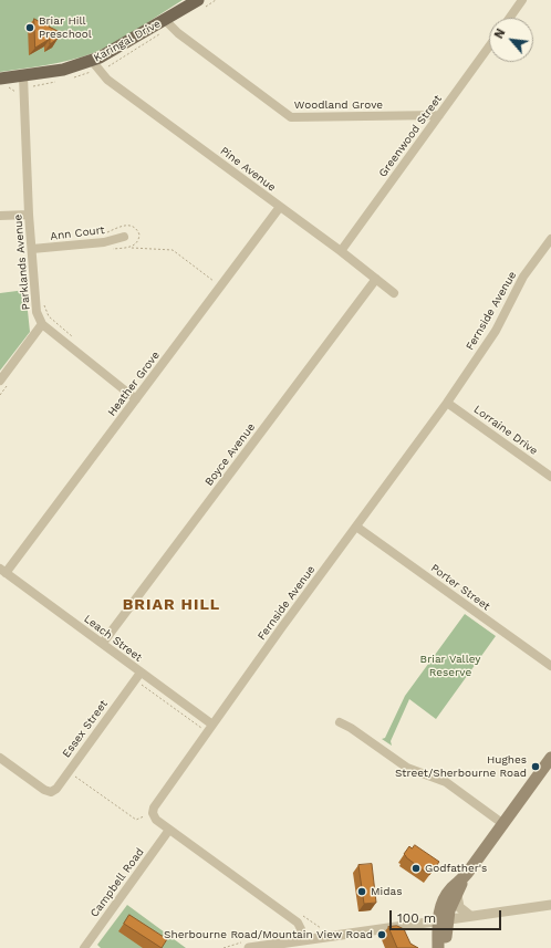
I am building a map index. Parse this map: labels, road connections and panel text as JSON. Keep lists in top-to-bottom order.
{
  "streets": {
    "main road": ["Karingal Drive"],
    "street": [
      "Woodland Grove",
      "Greenwood Street",
      "Pine Avenue",
      "Ann Court",
      "Parklands Avenue",
      "Fernside Avenue",
      "Heather Grove",
      "Lorraine Drive",
      "Boyce Avenue",
      "Porter Street",
      "Leach Street",
      "Essex Street",
      "Campbell Road"
    ]
  },
  "crossings": [
    ["Karingal Drive", "Woodland Grove"],
    ["Karingal Drive", "Pine Avenue"],
    ["Karingal Drive", "Parklands Avenue"],
    ["Woodland Grove", "Greenwood Street"],
    ["Greenwood Street", "Pine Avenue"],
    ["Pine Avenue", "Heather Grove"],
    ["Pine Avenue", "Boyce Avenue"],
    ["Ann Court", "Parklands Avenue"],
    ["Fernside Avenue", "Lorraine Drive"],
    ["Fernside Avenue", "Porter Street"],
    ["Fernside Avenue", "Leach Street"],
    ["Heather Grove", "Leach Street"],
    ["Boyce Avenue", "Leach Street"],
    ["Leach Street", "Essex Street"]
  ],
  "districts": ["BRIAR HILL"],
  "parks": ["Briar Valley Reserve"],
  "places": [
    "Briar Hill Preschool",
    "Hughes Street/Sherbourne Road",
    "Godfather's",
    "Midas",
    "Sherbourne Road/Mountain View Road"
  ],
  "scale_bar": "100 m",
  "north": "top left"
}
